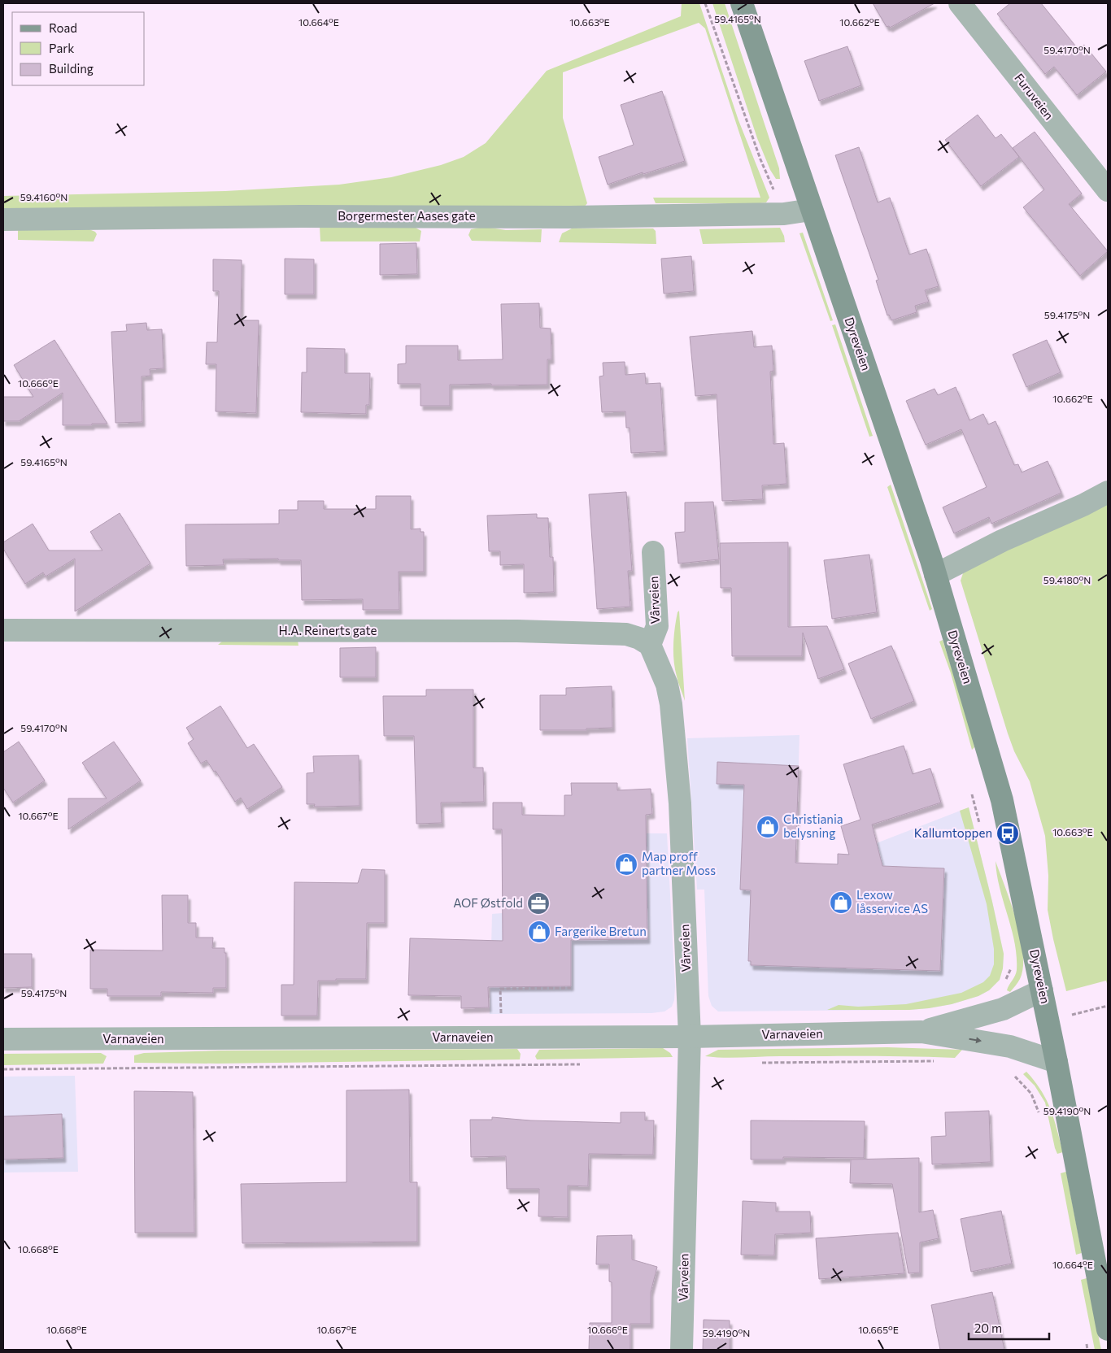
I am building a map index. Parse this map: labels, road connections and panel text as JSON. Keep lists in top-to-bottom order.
{
  "streets": {
    "main road": ["Dyreveien"],
    "street": [
      "Furuveien",
      "Borgermester Aases gate",
      "Vårveien",
      "H.A. Reinerts gate",
      "Varnaveien"
    ]
  },
  "crossings": [
    ["Borgermester Aases gate", "Dyreveien"],
    ["Vårveien", "H.A. Reinerts gate"],
    ["Vårveien", "Varnaveien"]
  ],
  "places": {
    "shop": [
      "Christiania belysning",
      "Map proff partner Moss",
      "Lexow låsservice AS",
      "Fargerike Bretun"
    ],
    "bus stop": ["Kallumtoppen"],
    "office": ["AOF Østfold"]
  },
  "legend": ["Road", "Park", "Building"],
  "scale_bar": "20 m",
  "coordinates": [
    "59.4165°N",
    "10.664°E",
    "10.663°E",
    "10.662°E",
    "59.4170°N",
    "59.4160°N",
    "59.4175°N",
    "10.666°E",
    "59.4180°N",
    "10.667°E",
    "59.4190°N",
    "10.668°E",
    "10.665°E"
  ]
}
